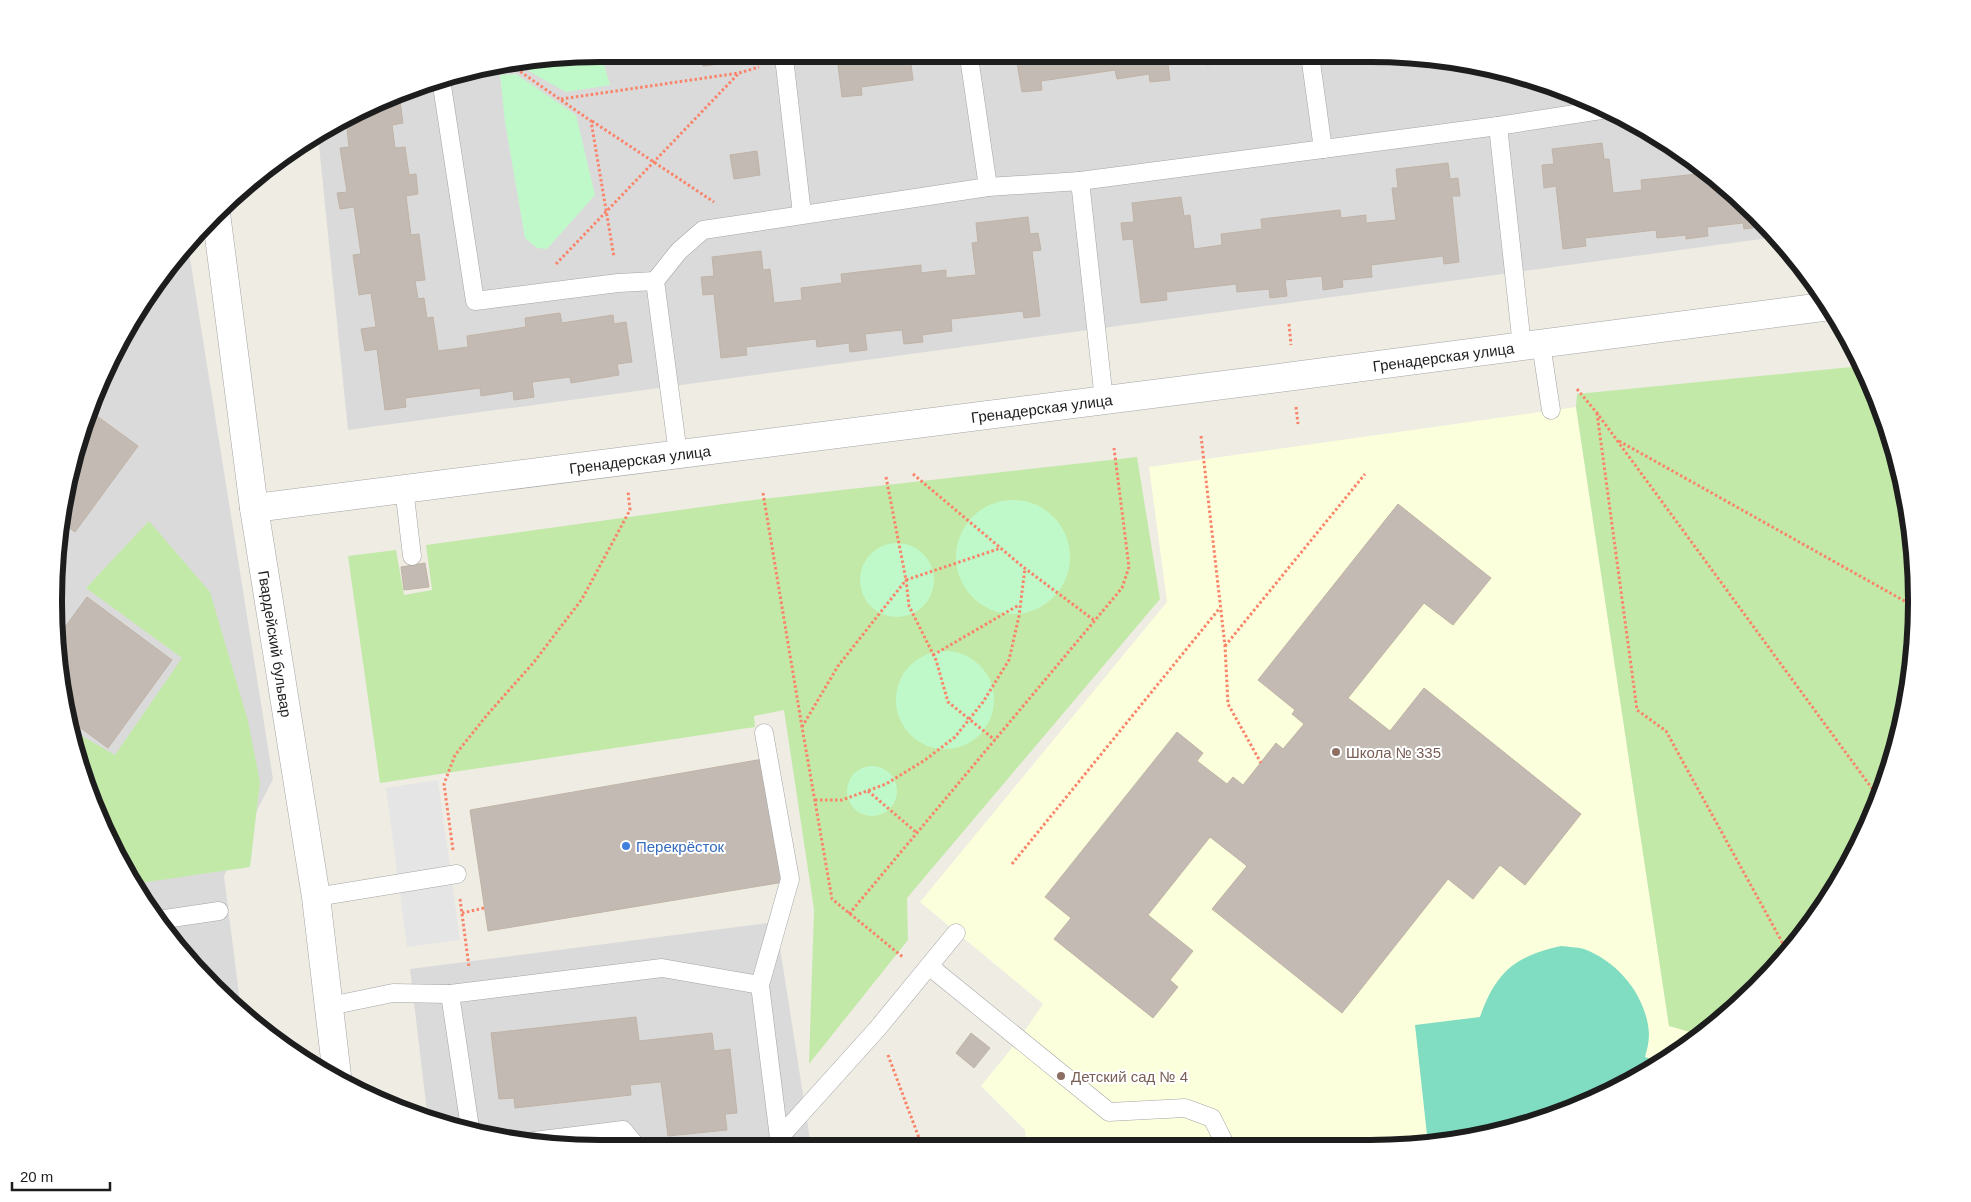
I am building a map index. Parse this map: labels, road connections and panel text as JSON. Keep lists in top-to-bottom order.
{
  "streets": {
    "street": ["Гренадерская улица", "Гвардейский бульвар"]
  },
  "crossings": [
    ["Гренадерская улица", "Гвардейский бульвар"]
  ],
  "places": ["Школа № 335", "Перекрёсток", "Детский сад № 4"],
  "scale_bar": "20 m"
}
